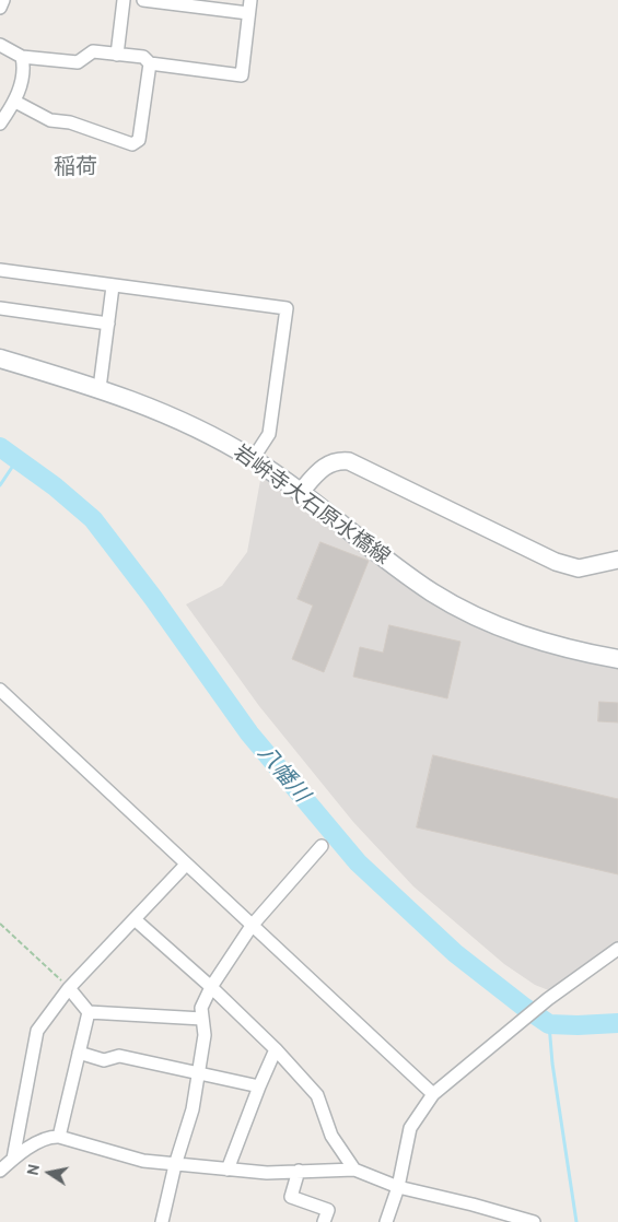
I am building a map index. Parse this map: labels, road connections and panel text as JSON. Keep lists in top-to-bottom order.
{
  "streets": {
    "main road": ["岩峅寺大石原水橋線"]
  },
  "districts": ["稲荷"],
  "water": ["八幡川"],
  "north": "left"
}
